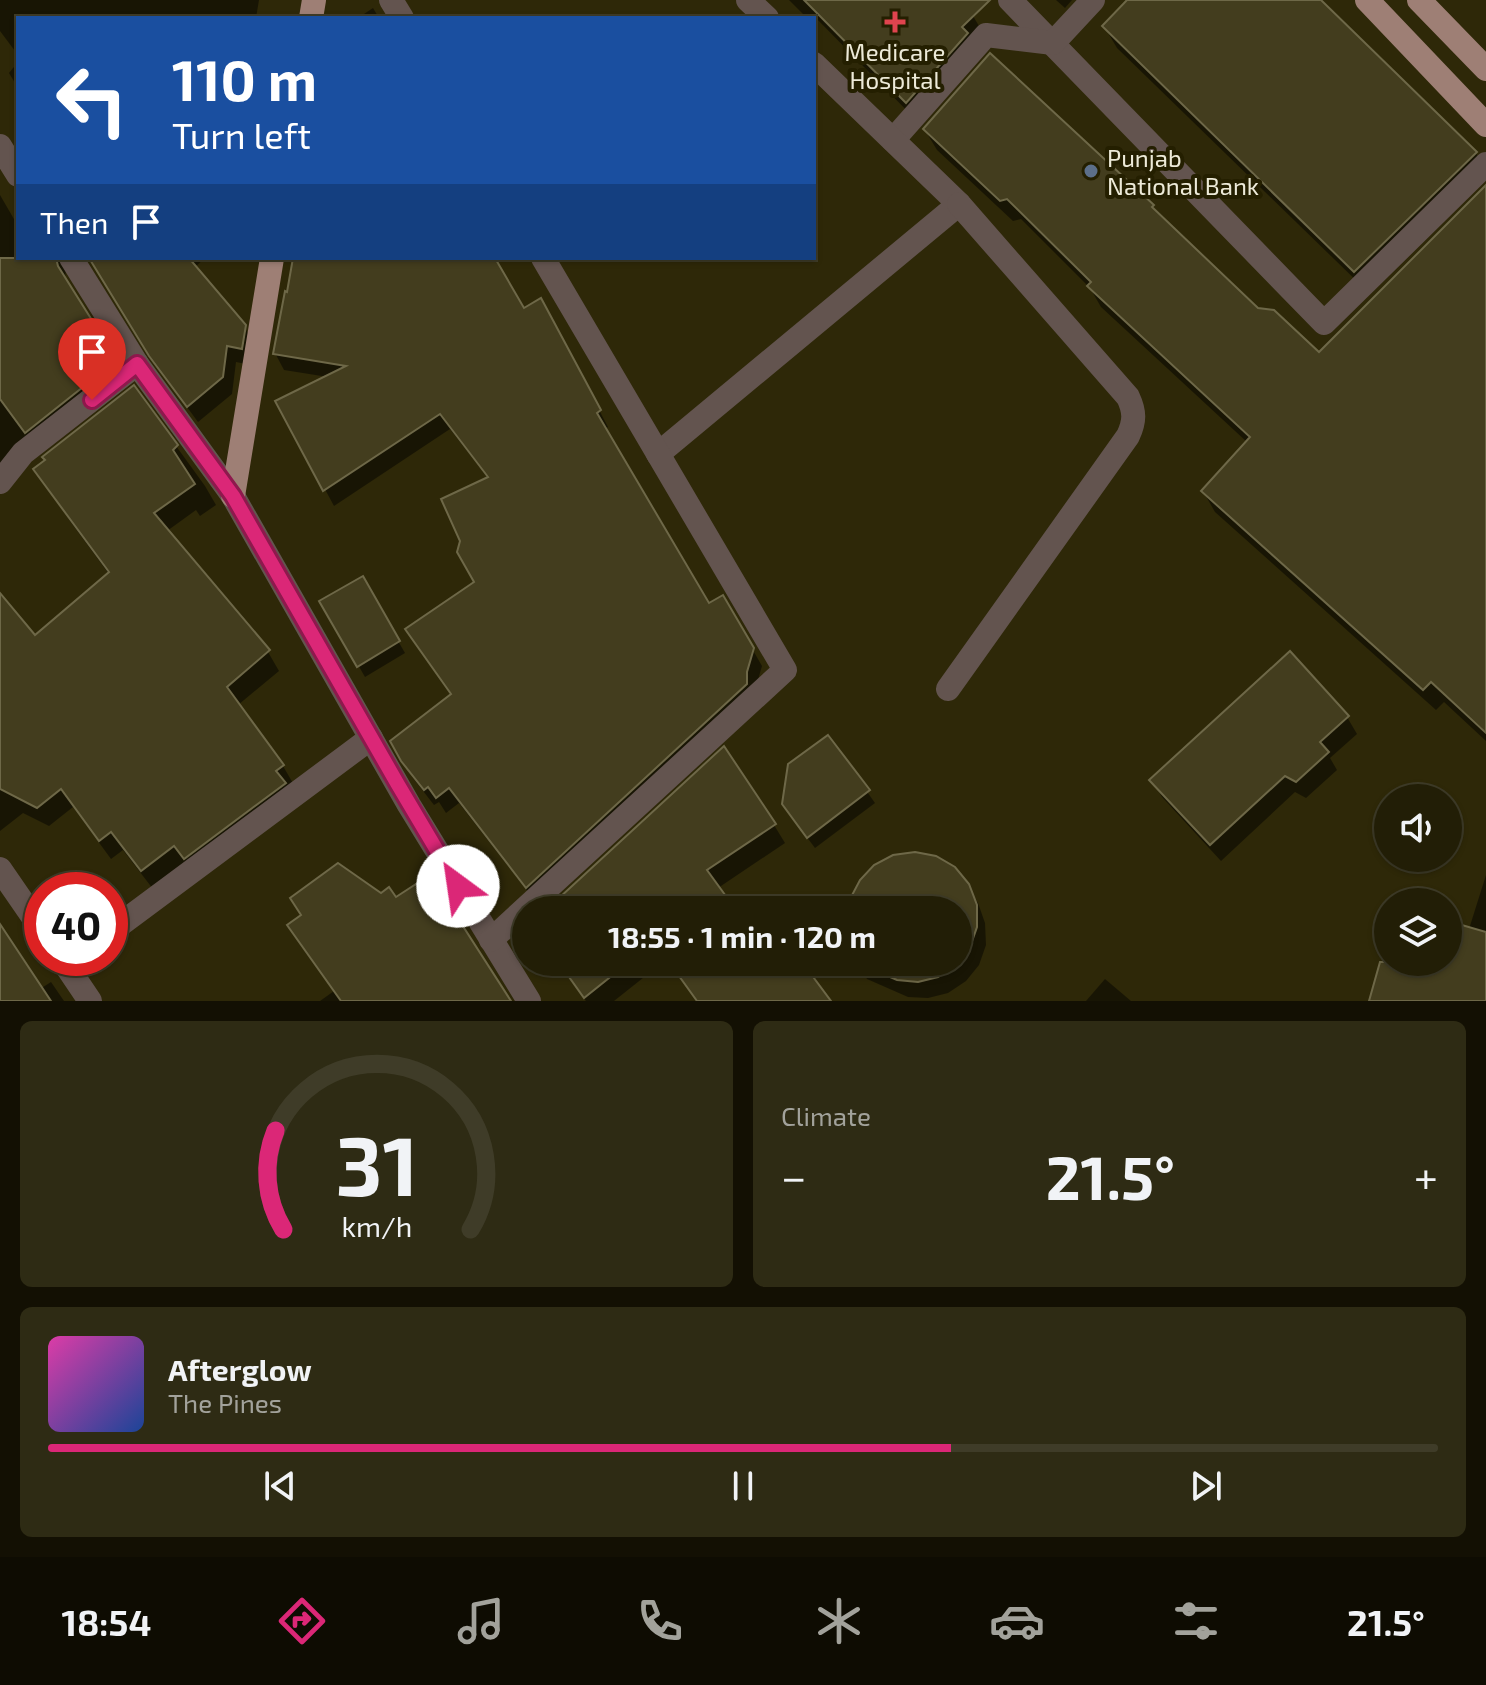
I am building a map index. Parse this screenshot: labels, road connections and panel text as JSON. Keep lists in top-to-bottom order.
{
  "places": {
    "health": ["Medicare Hospital"],
    "other": ["Punjab National Bank"]
  },
  "page": {
    "turn": ["110 m", "Turn left"],
    "then": "Then",
    "limit": "40",
    "trip": "18:55 · 1 min · 120 m",
    "tile": "Climate",
    "heat": ["−", "21.5°", "+"],
    "song": ["Afterglow", "The Pines"],
    "tabs": ["18:54", "21.5°"],
    "gauge": ["31", "km/h"]
  }
}
